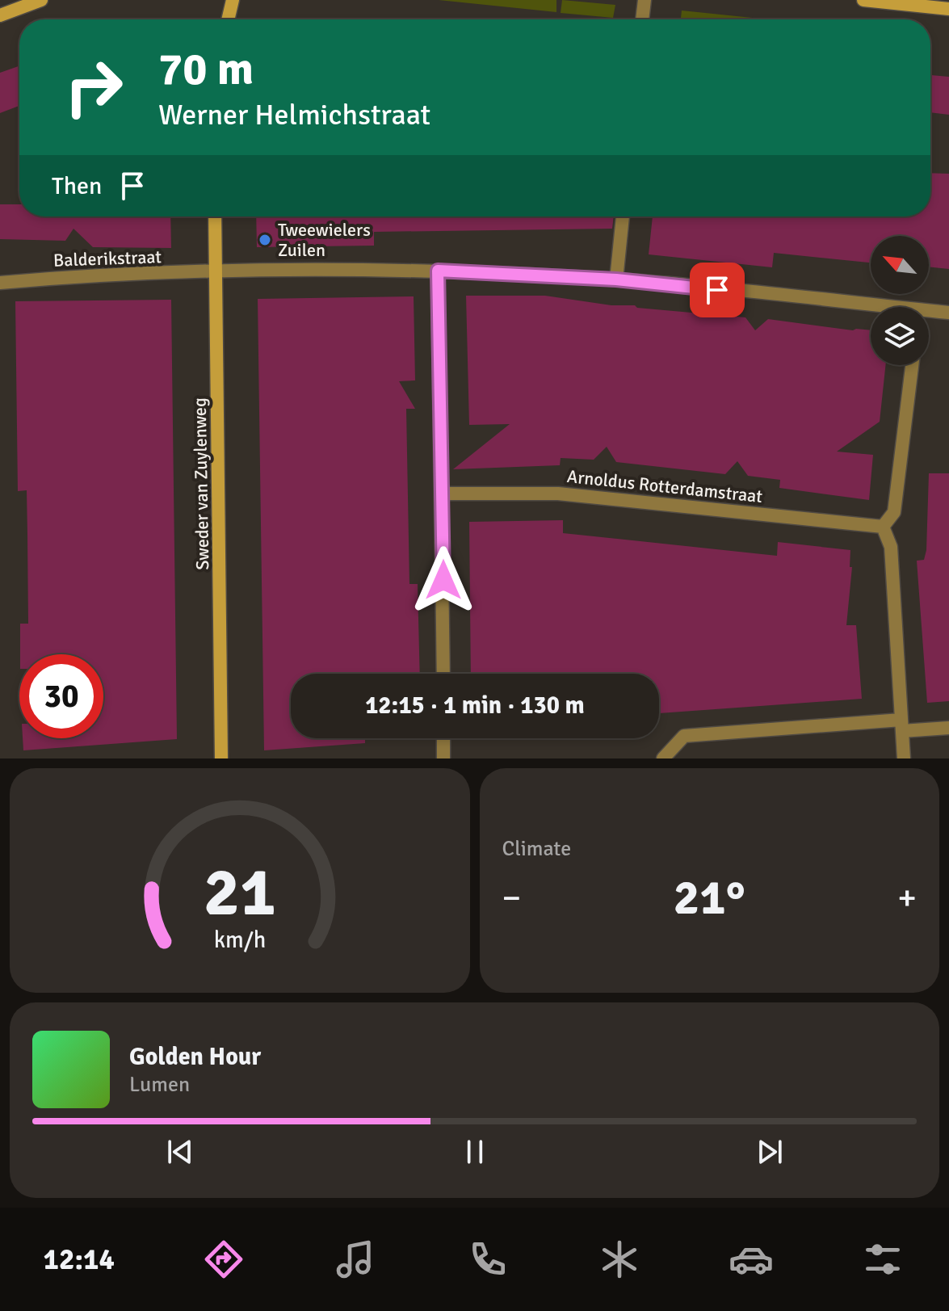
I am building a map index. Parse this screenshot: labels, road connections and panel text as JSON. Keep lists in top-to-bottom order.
{
  "streets": {
    "street": ["Balderikstraat", "Sweder van Zuylenweg", "Arnoldus Rotterdamstraat"]
  },
  "crossings": [
    ["Balderikstraat", "Sweder van Zuylenweg"]
  ],
  "places": ["Tweewielers Zuilen"],
  "north": "top left",
  "page": {
    "turn": ["70 m", "Werner Helmichstraat"],
    "then": "Then",
    "limit": "30",
    "trip": "12:15 · 1 min · 130 m",
    "tile": "Climate",
    "heat": ["−", "21°", "+"],
    "song": ["Golden Hour", "Lumen"],
    "tabs": "12:14",
    "gauge": ["21", "km/h"]
  }
}
